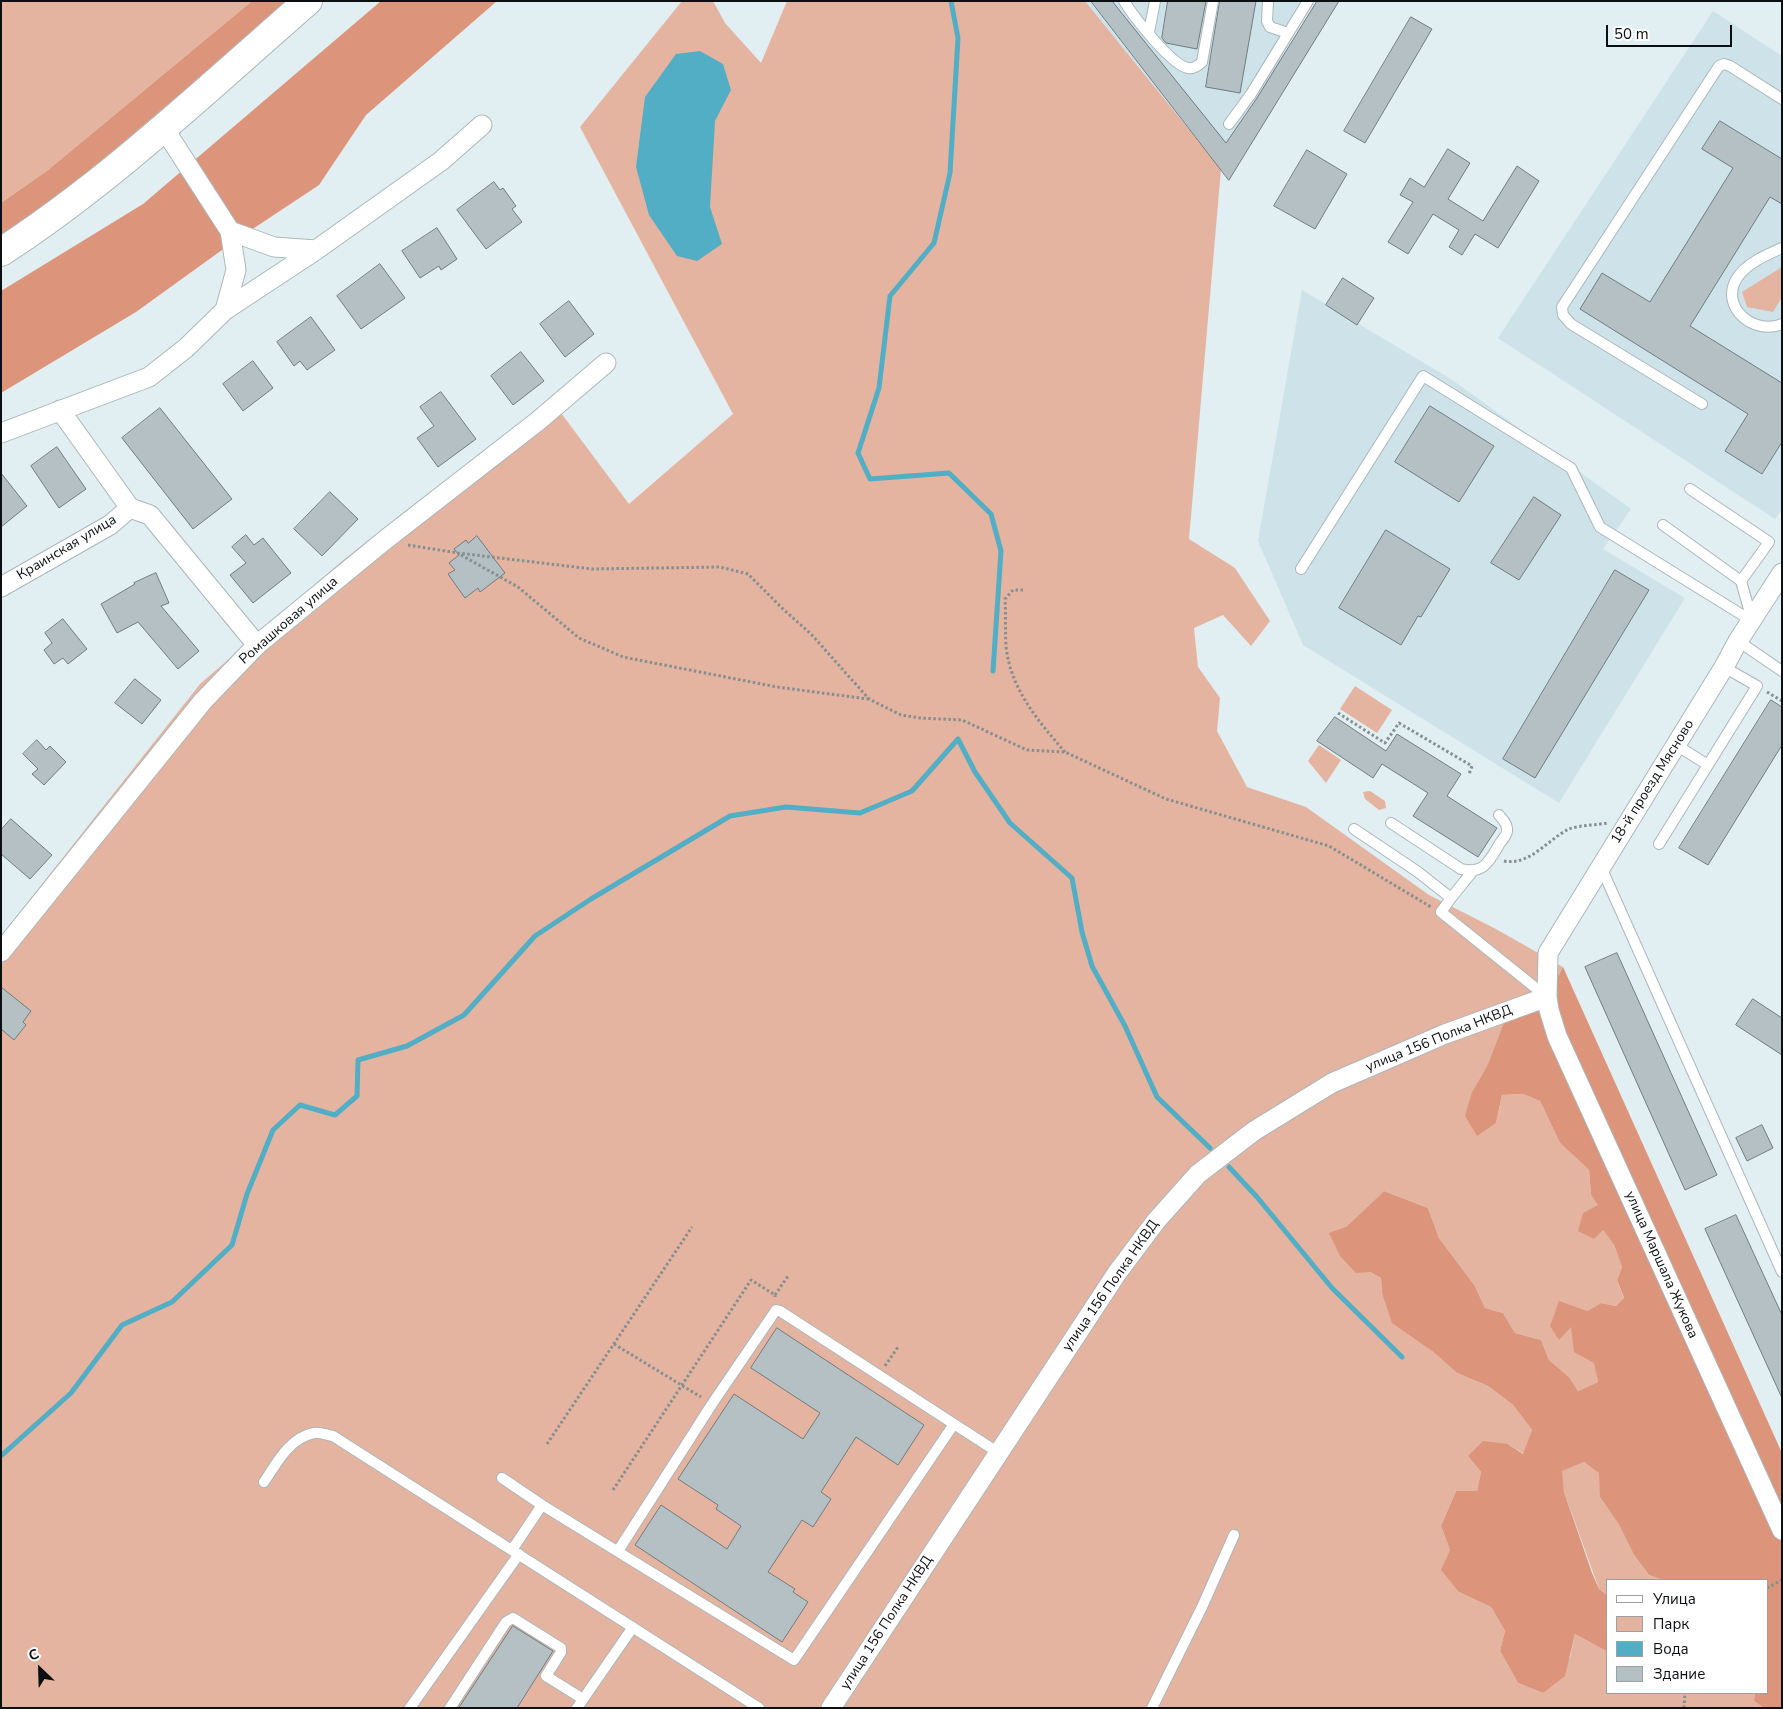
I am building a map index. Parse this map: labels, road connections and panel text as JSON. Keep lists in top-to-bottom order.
{
  "streets": {
    "street": [
      "Краинская улица",
      "Ромашковая улица",
      "18-й проезд Мясново",
      "улица 156 Полка НКВД",
      "улица Маршала Жукова"
    ]
  },
  "crossings": [
    ["18-й проезд Мясново", "улица 156 Полка НКВД"],
    ["18-й проезд Мясново", "улица Маршала Жукова"],
    ["улица 156 Полка НКВД", "улица Маршала Жукова"]
  ],
  "legend": [
    "Улица",
    "Парк",
    "Вода",
    "Здание"
  ],
  "scale_bar": "50 m",
  "north": "top left"
}
